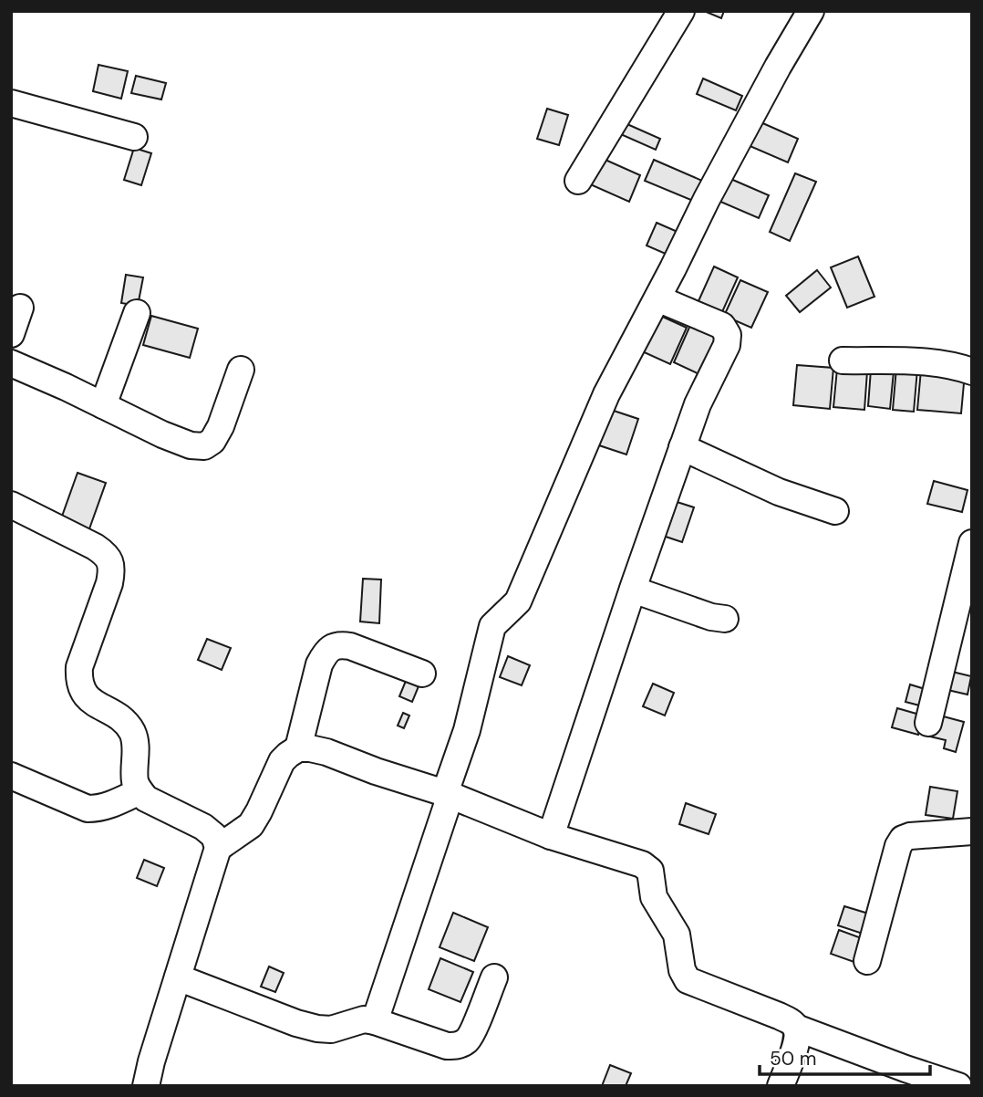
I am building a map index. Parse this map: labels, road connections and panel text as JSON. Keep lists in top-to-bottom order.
{
  "scale_bar": "50 m"
}
